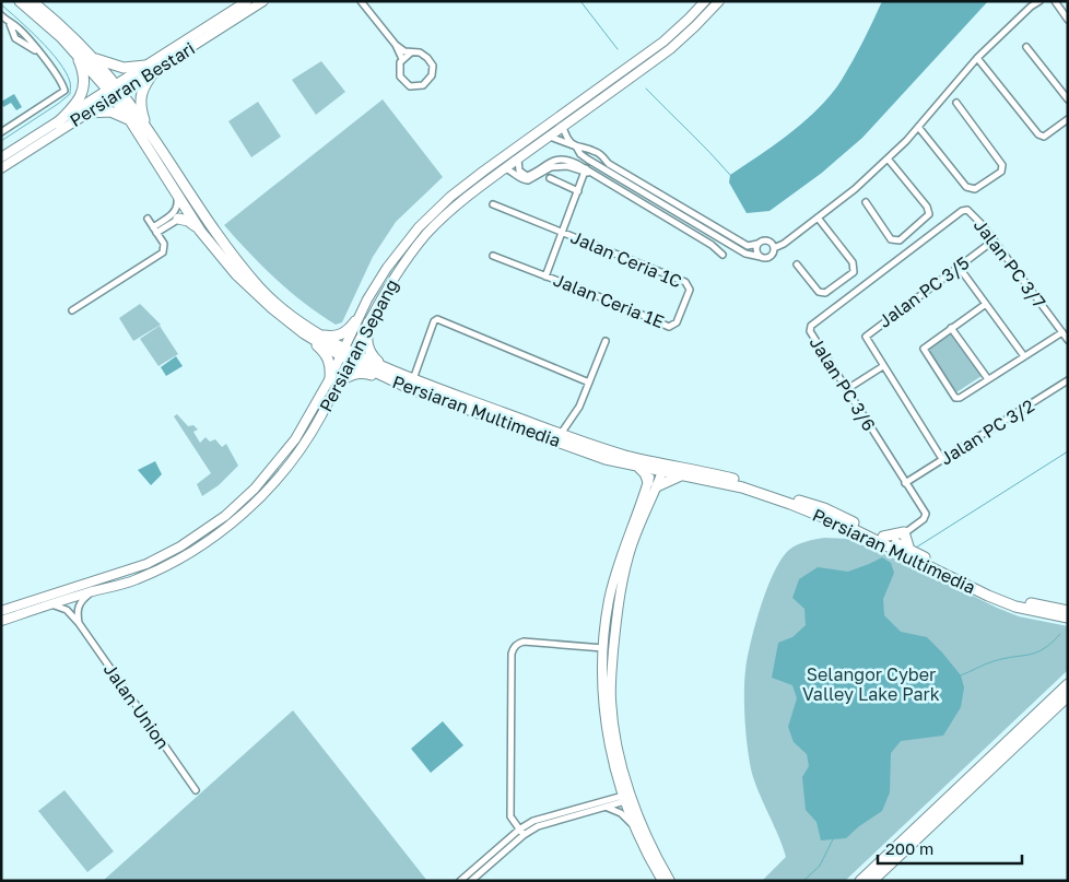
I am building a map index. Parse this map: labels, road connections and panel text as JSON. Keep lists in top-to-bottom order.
{
  "streets": {
    "main road": ["Persiaran Multimedia"],
    "street": [
      "Persiaran Bestari",
      "Jalan Ceria 1C",
      "Jalan PC 3/7",
      "Jalan PC 3/5",
      "Jalan Ceria 1E",
      "Persiaran Sepang",
      "Jalan PC 3/6",
      "Jalan PC 3/2",
      "Jalan Union"
    ]
  },
  "crossings": [
    ["Persiaran Bestari", "Persiaran Multimedia"],
    ["Jalan Ceria 1C", "Jalan Ceria 1E"],
    ["Jalan PC 3/7", "Jalan PC 3/5"],
    ["Jalan PC 3/7", "Jalan PC 3/6"],
    ["Jalan PC 3/5", "Jalan PC 3/2"],
    ["Persiaran Sepang", "Persiaran Multimedia"],
    ["Persiaran Sepang", "Jalan Union"],
    ["Jalan PC 3/6", "Persiaran Multimedia"],
    ["Jalan PC 3/6", "Jalan PC 3/2"]
  ],
  "parks": ["Selangor Cyber Valley Lake Park"],
  "scale_bar": "200 m"
}
